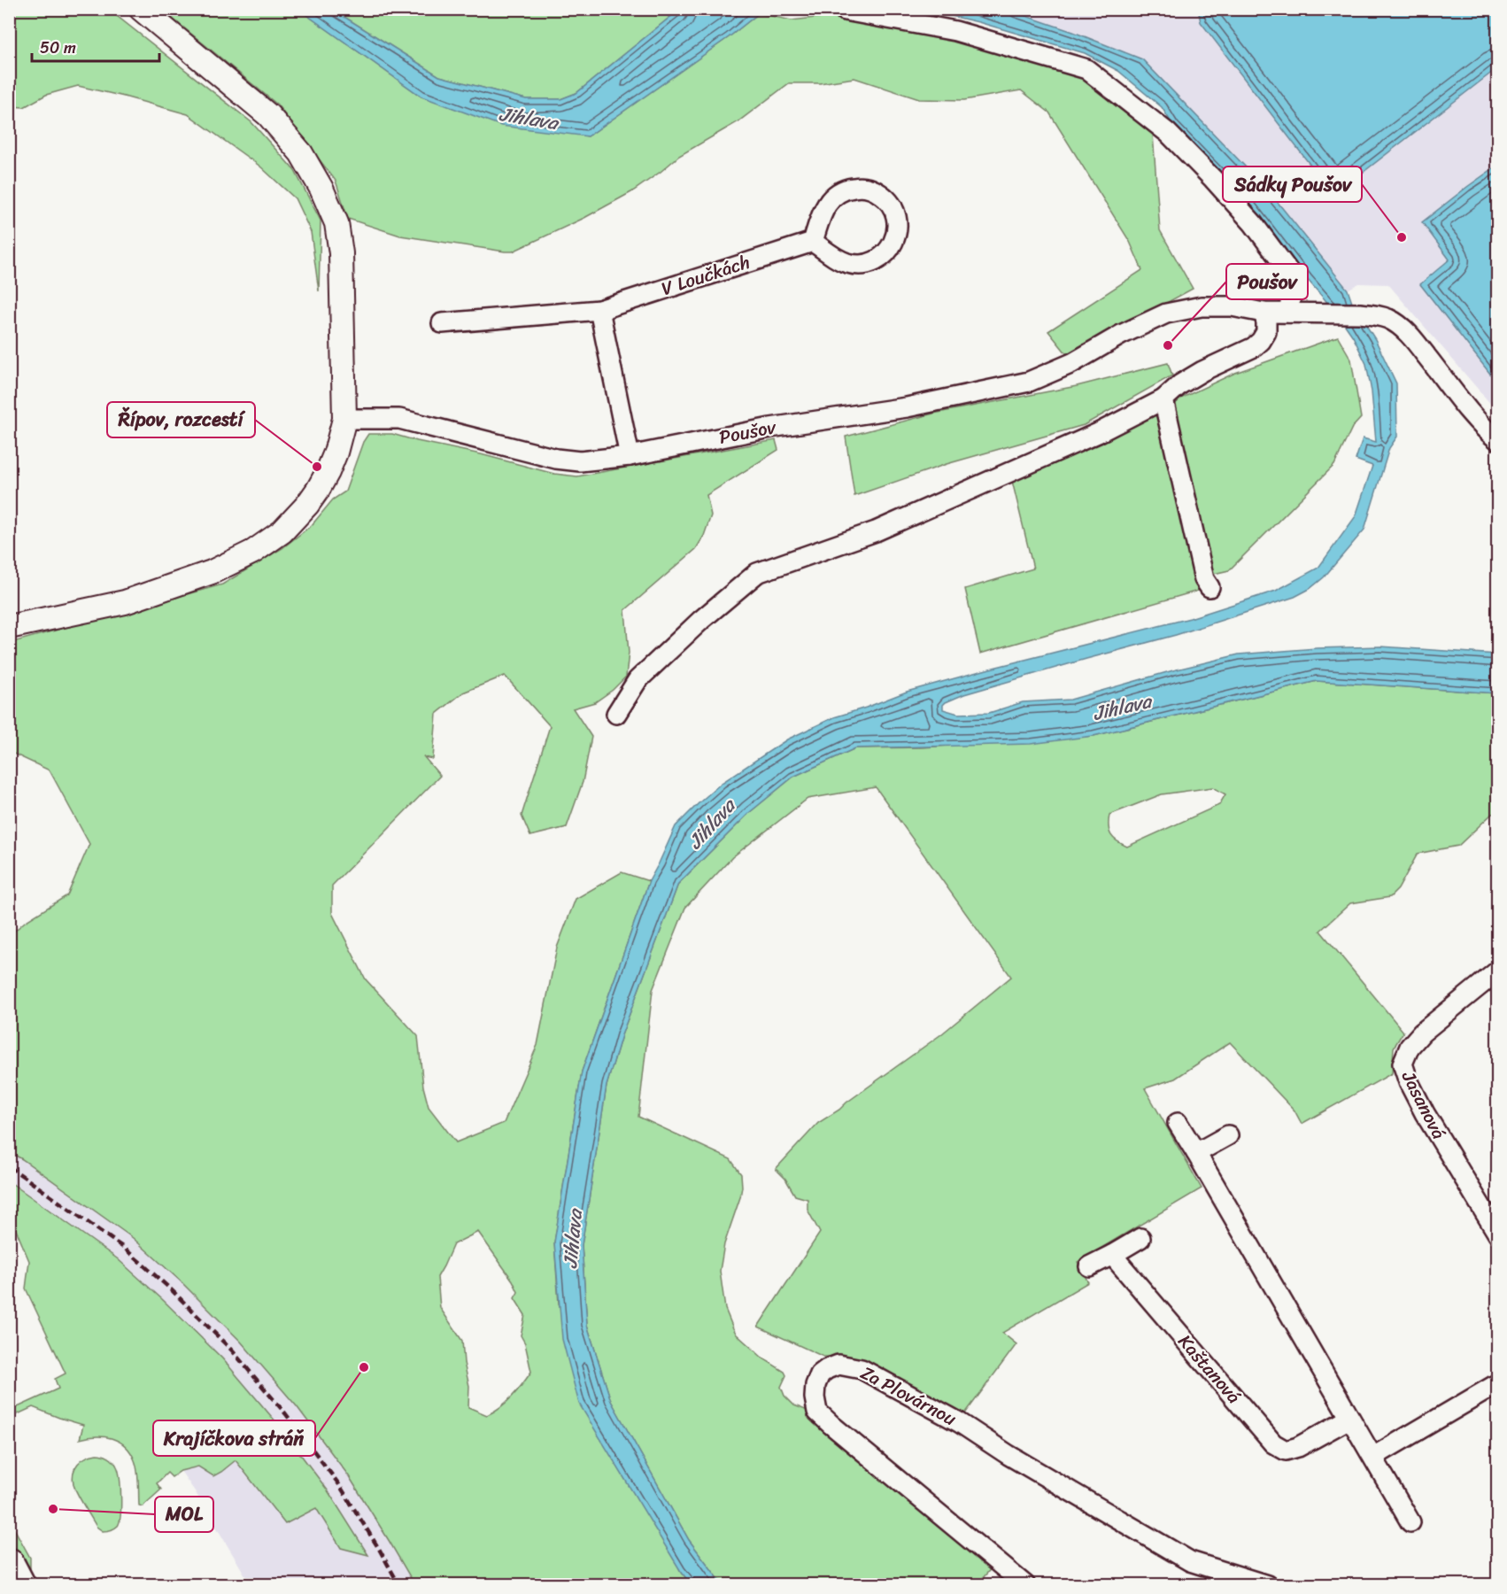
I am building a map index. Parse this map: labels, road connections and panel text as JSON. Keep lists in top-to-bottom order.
{
  "streets": {
    "street": [
      "V Loučkách",
      "Poušov",
      "Jasanová",
      "Kaštanová",
      "Za Plovárnou"
    ]
  },
  "water": ["Jihlava"],
  "places": [
    "Sádky Poušov",
    "Poušov",
    "Řípov, rozcestí",
    "Krajíčkova stráň",
    "MOL"
  ],
  "scale_bar": "50 m"
}
